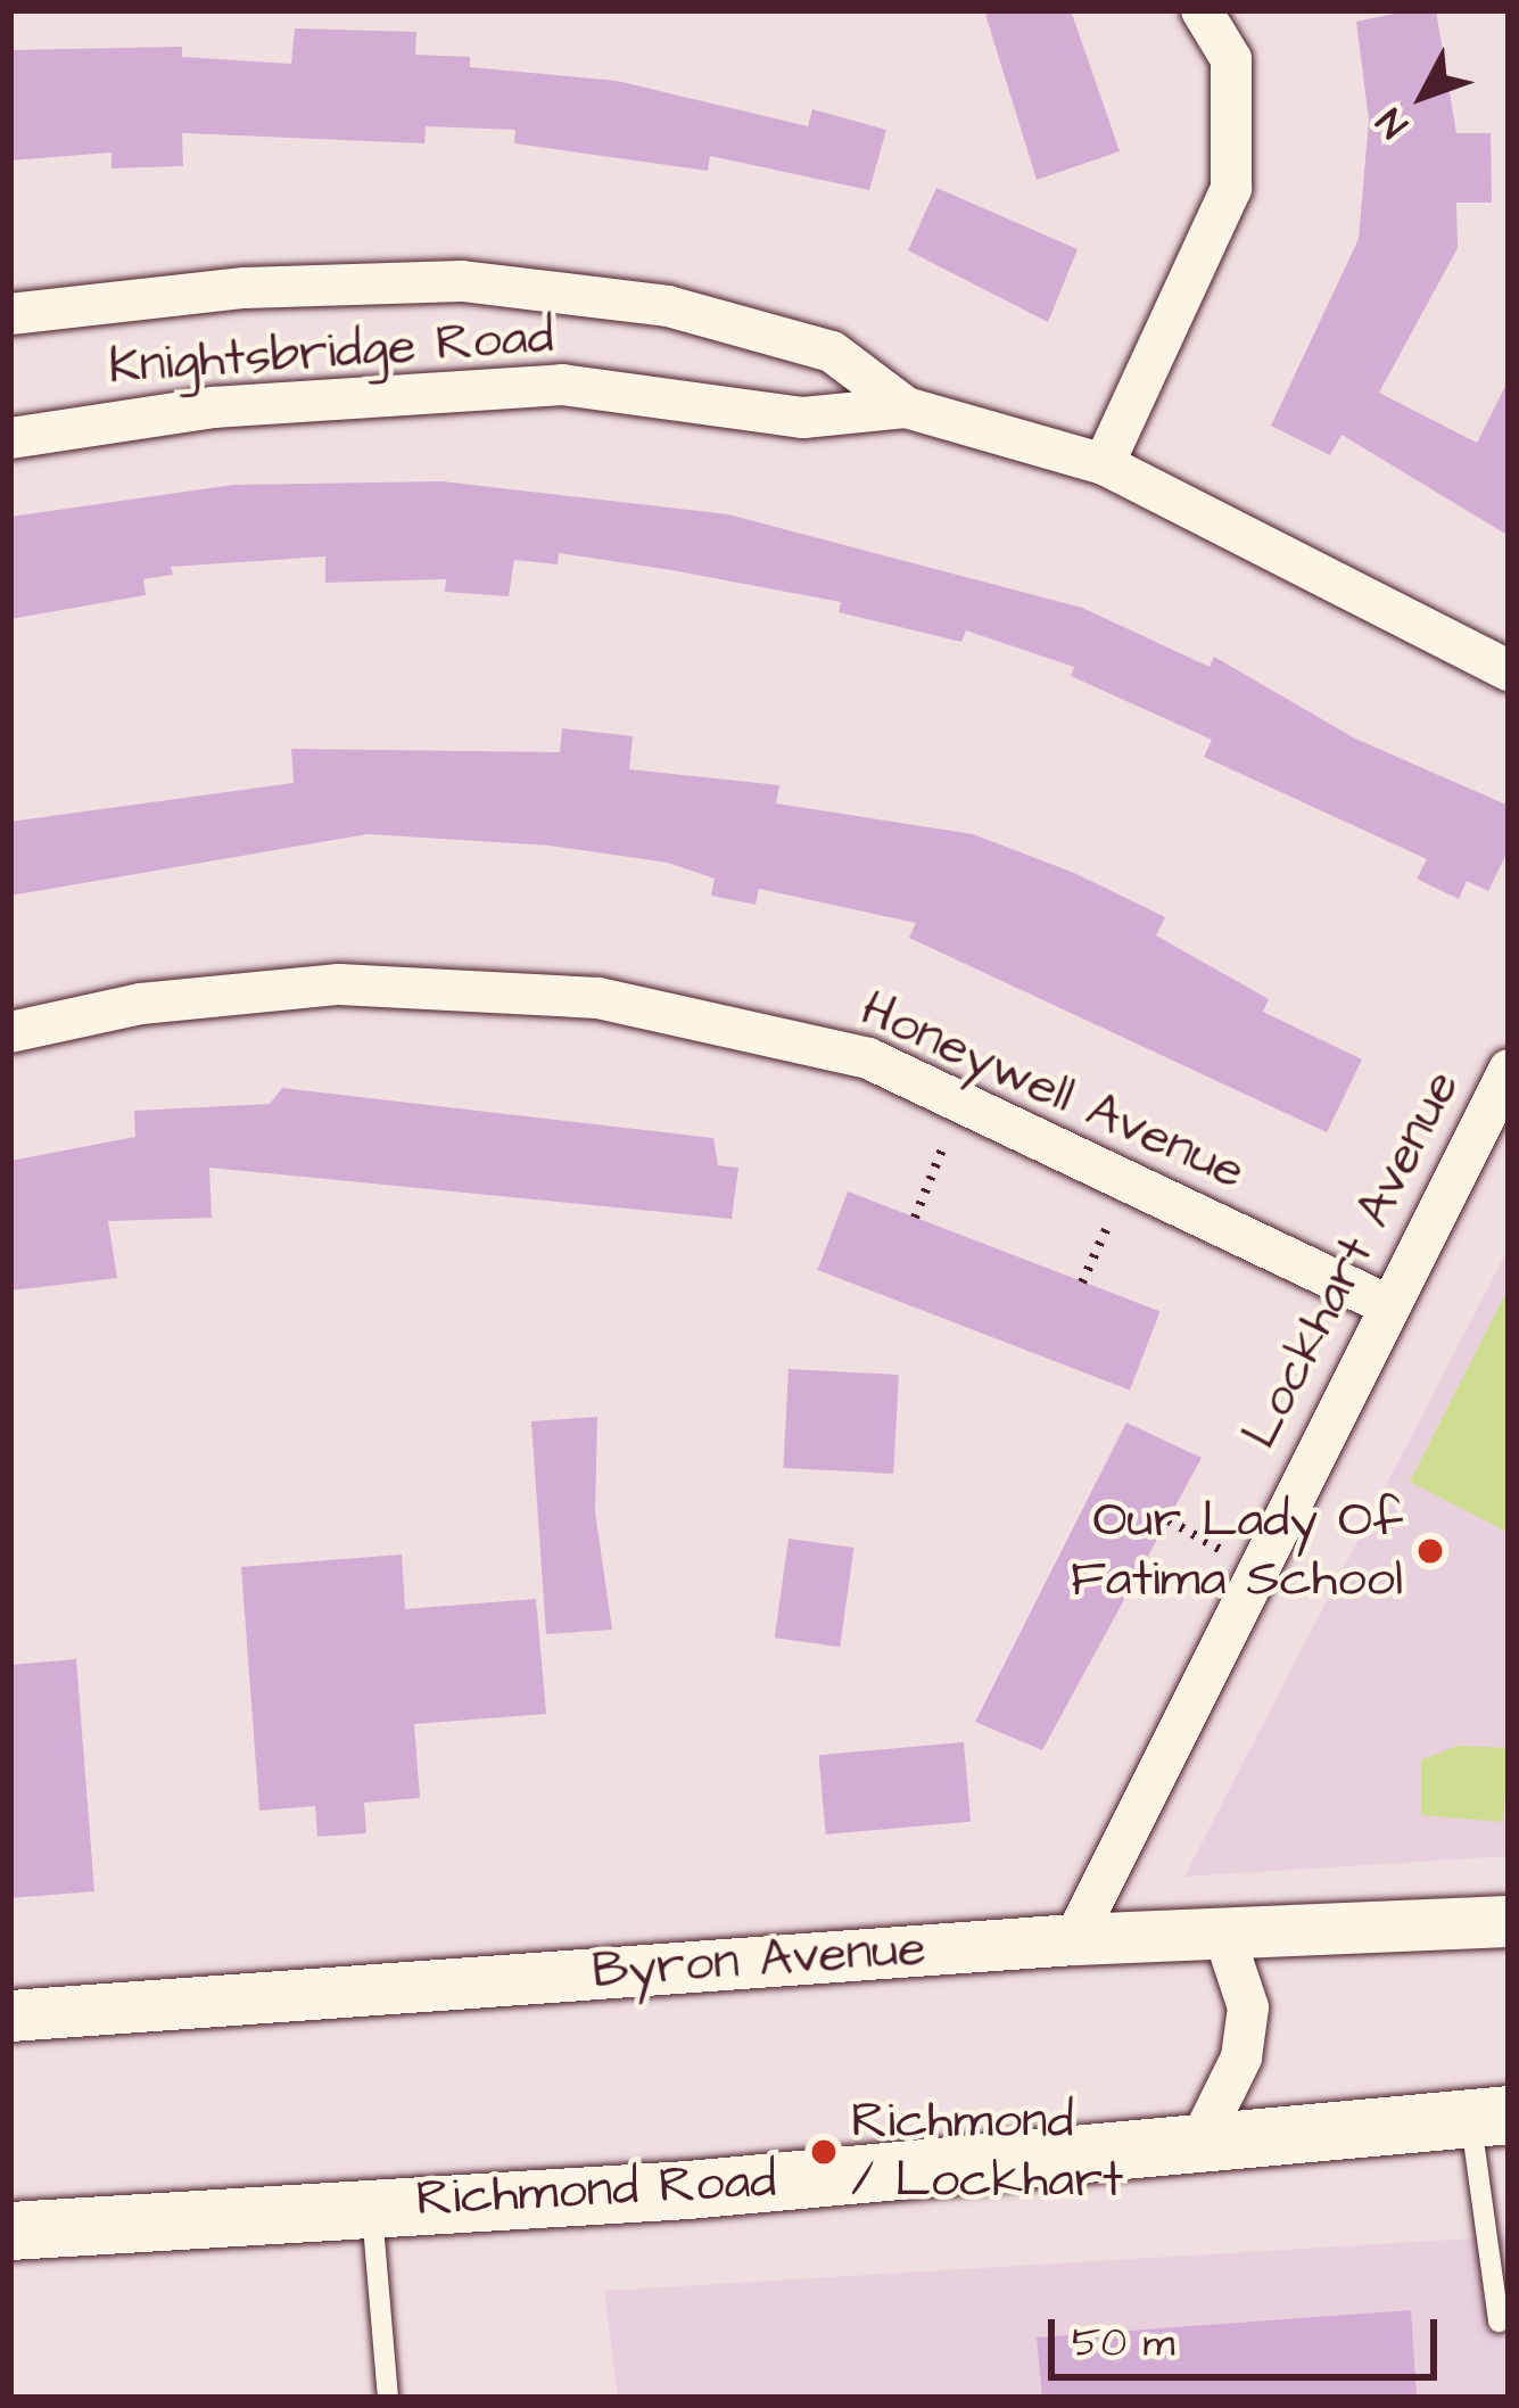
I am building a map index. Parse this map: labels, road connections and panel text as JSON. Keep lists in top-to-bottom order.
{
  "streets": {
    "main road": ["Richmond Road"],
    "street": [
      "Knightsbridge Road",
      "Honeywell Avenue",
      "Lockhart Avenue",
      "Byron Avenue"
    ]
  },
  "crossings": [
    ["Honeywell Avenue", "Lockhart Avenue"],
    ["Lockhart Avenue", "Byron Avenue"]
  ],
  "places": ["Our Lady Of Fatima School", "Richmond / Lockhart"],
  "scale_bar": "50 m",
  "north": "bottom left"
}
